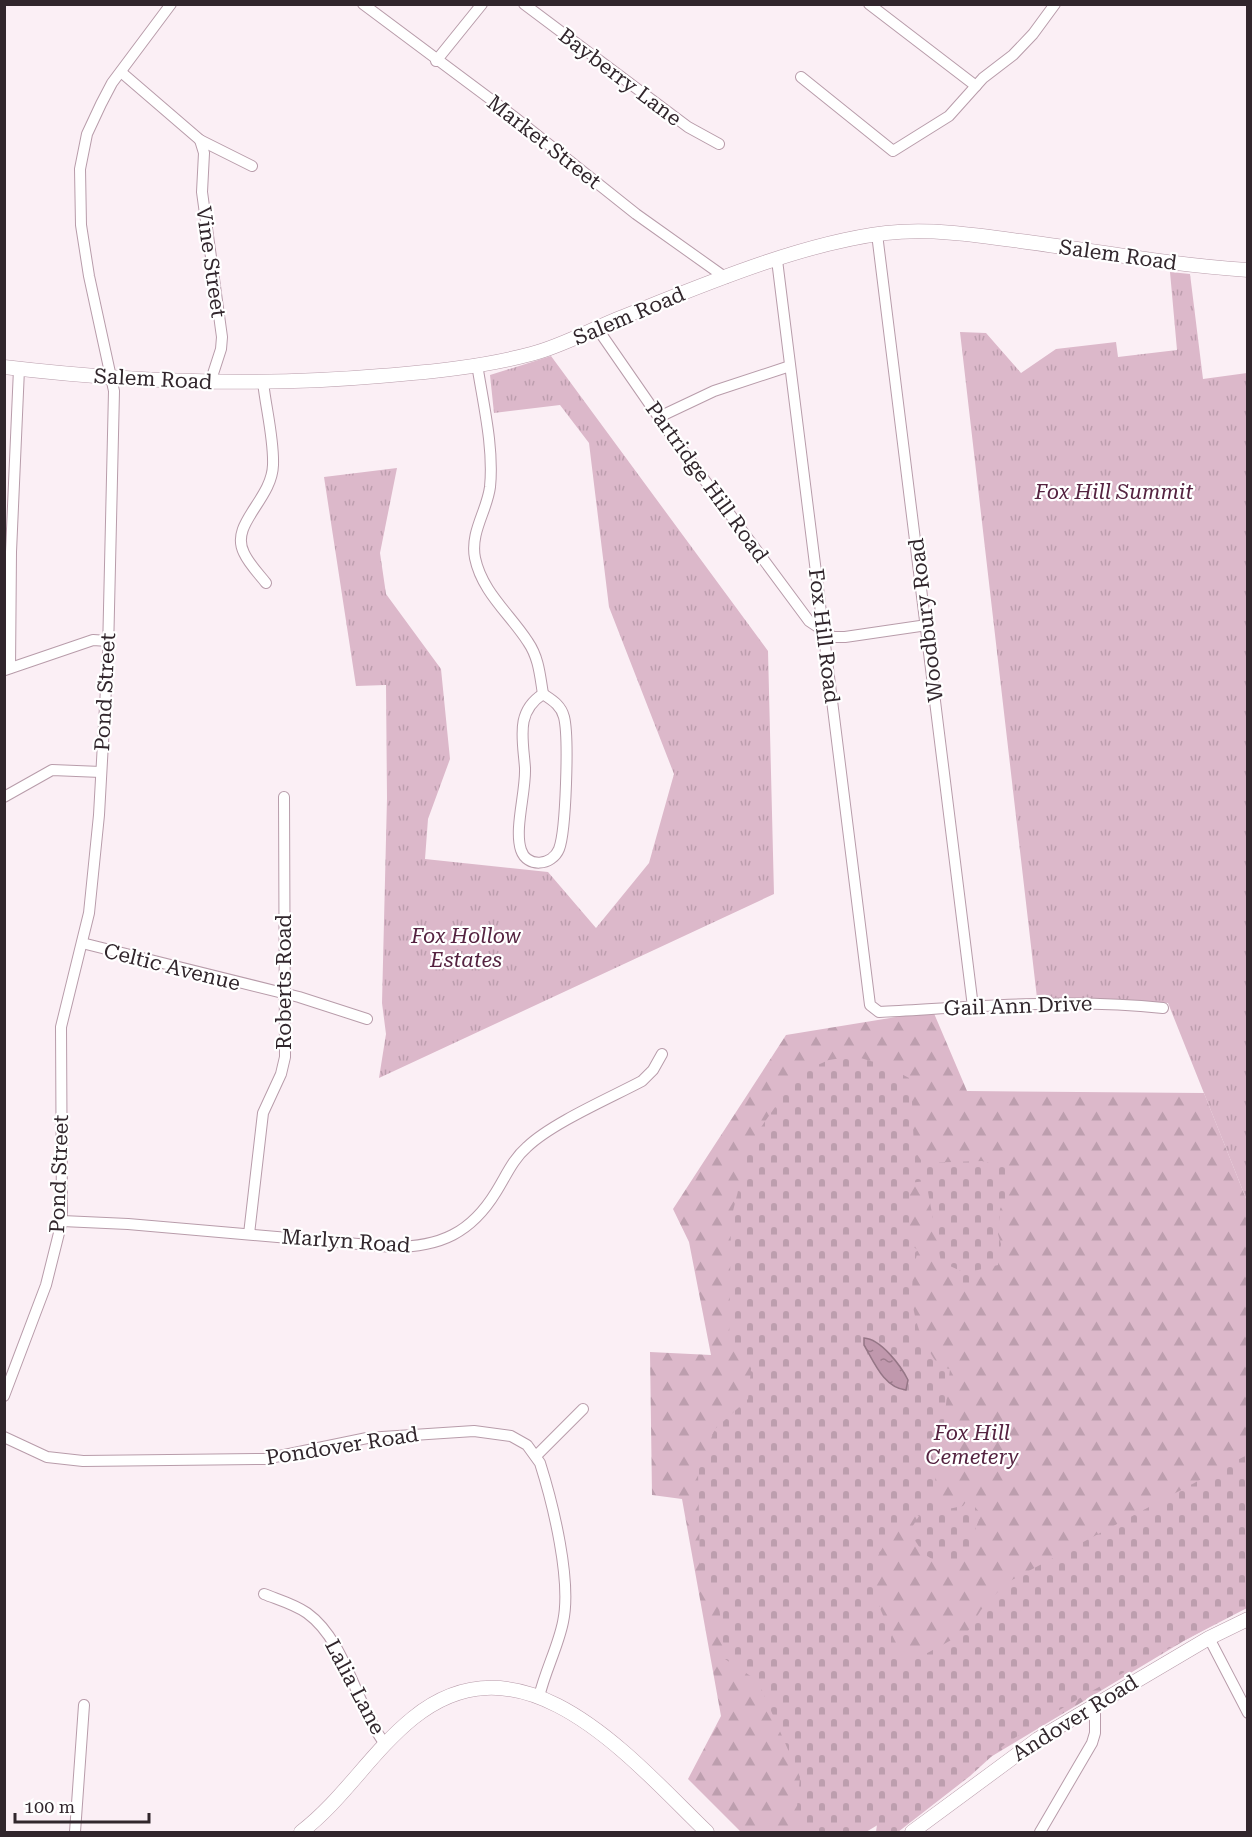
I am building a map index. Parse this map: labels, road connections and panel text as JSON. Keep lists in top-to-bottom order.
{
  "streets": {
    "main road": ["Salem Road", "Andover Road"],
    "street": [
      "Bayberry Lane",
      "Market Street",
      "Vine Street",
      "Partridge Hill Road",
      "Woodbury Road",
      "Fox Hill Road",
      "Pond Street",
      "Celtic Avenue",
      "Roberts Road",
      "Gail Ann Drive",
      "Marlyn Road",
      "Pondover Road",
      "Lalia Lane"
    ]
  },
  "crossings": [
    ["Market Street", "Salem Road"],
    ["Salem Road", "Vine Street"],
    ["Salem Road", "Partridge Hill Road"],
    ["Salem Road", "Woodbury Road"],
    ["Salem Road", "Fox Hill Road"],
    ["Salem Road", "Pond Street"],
    ["Partridge Hill Road", "Fox Hill Road"],
    ["Woodbury Road", "Gail Ann Drive"],
    ["Fox Hill Road", "Gail Ann Drive"],
    ["Pond Street", "Celtic Avenue"],
    ["Pond Street", "Marlyn Road"],
    ["Celtic Avenue", "Roberts Road"],
    ["Roberts Road", "Marlyn Road"]
  ],
  "parks": ["Fox Hill Summit", "Fox Hollow Estates", "Fox Hill Cemetery"],
  "scale_bar": "100 m"
}
